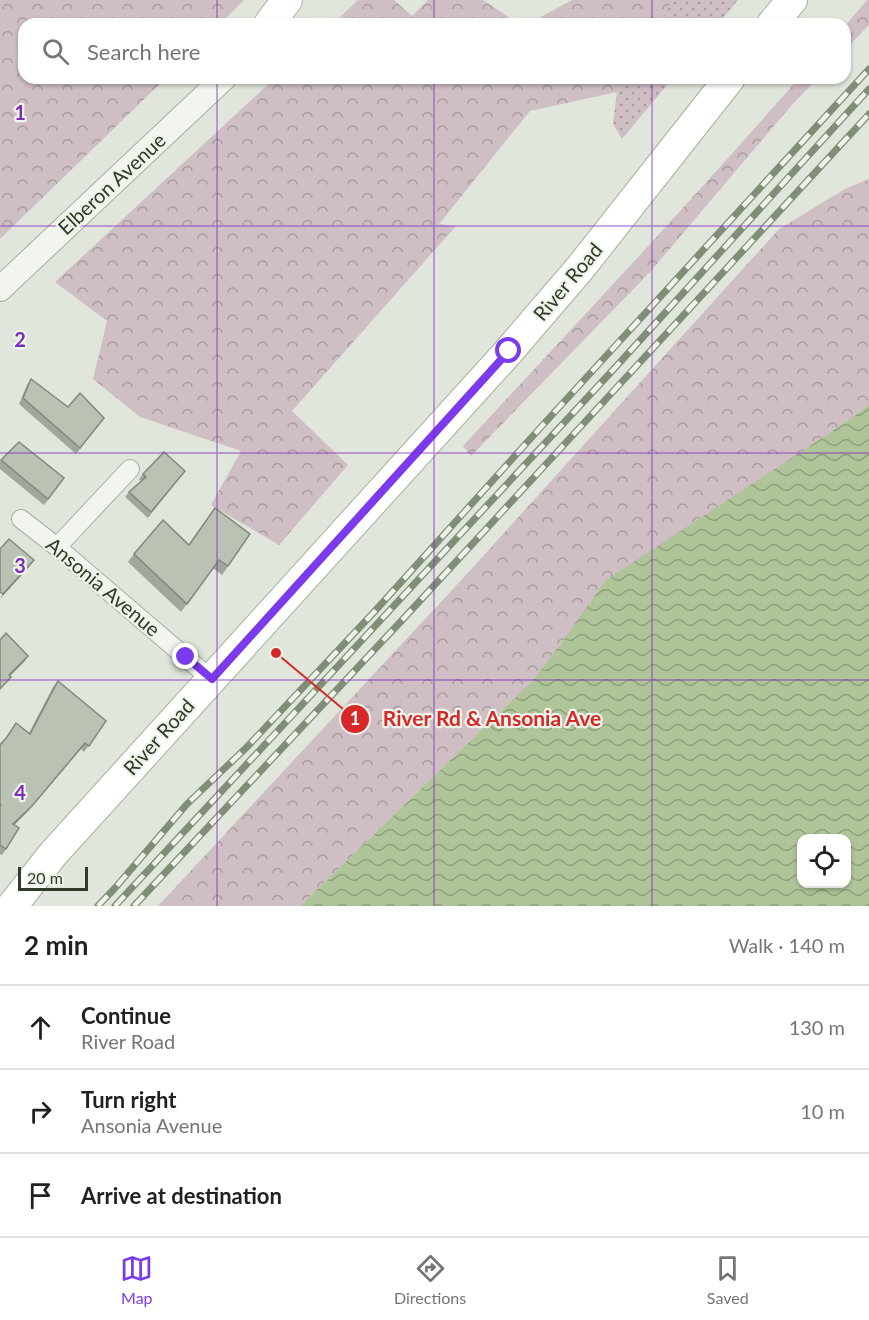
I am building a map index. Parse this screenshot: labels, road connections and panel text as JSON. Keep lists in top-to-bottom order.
{
  "streets": {
    "main road": ["River Road"],
    "street": ["Elberon Avenue", "Ansonia Avenue"]
  },
  "crossings": [
    ["River Road", "Ansonia Avenue"]
  ],
  "places": ["River Rd & Ansonia Ave"],
  "scale_bar": "20 m",
  "page": {
    "search": "Search here",
    "scale": "20 m",
    "heading": ["2 min", "Walk · 140 m"],
    "list": [
      ["Continue", "River Road", "130 m"],
      ["Turn right", "Ansonia Avenue", "10 m"],
      "Arrive at destination"
    ],
    "nav": ["Map", "Directions", "Saved"]
  },
  "grid": {
    "rows": [
      "1",
      "2",
      "3",
      "4"
    ]
  }
}
